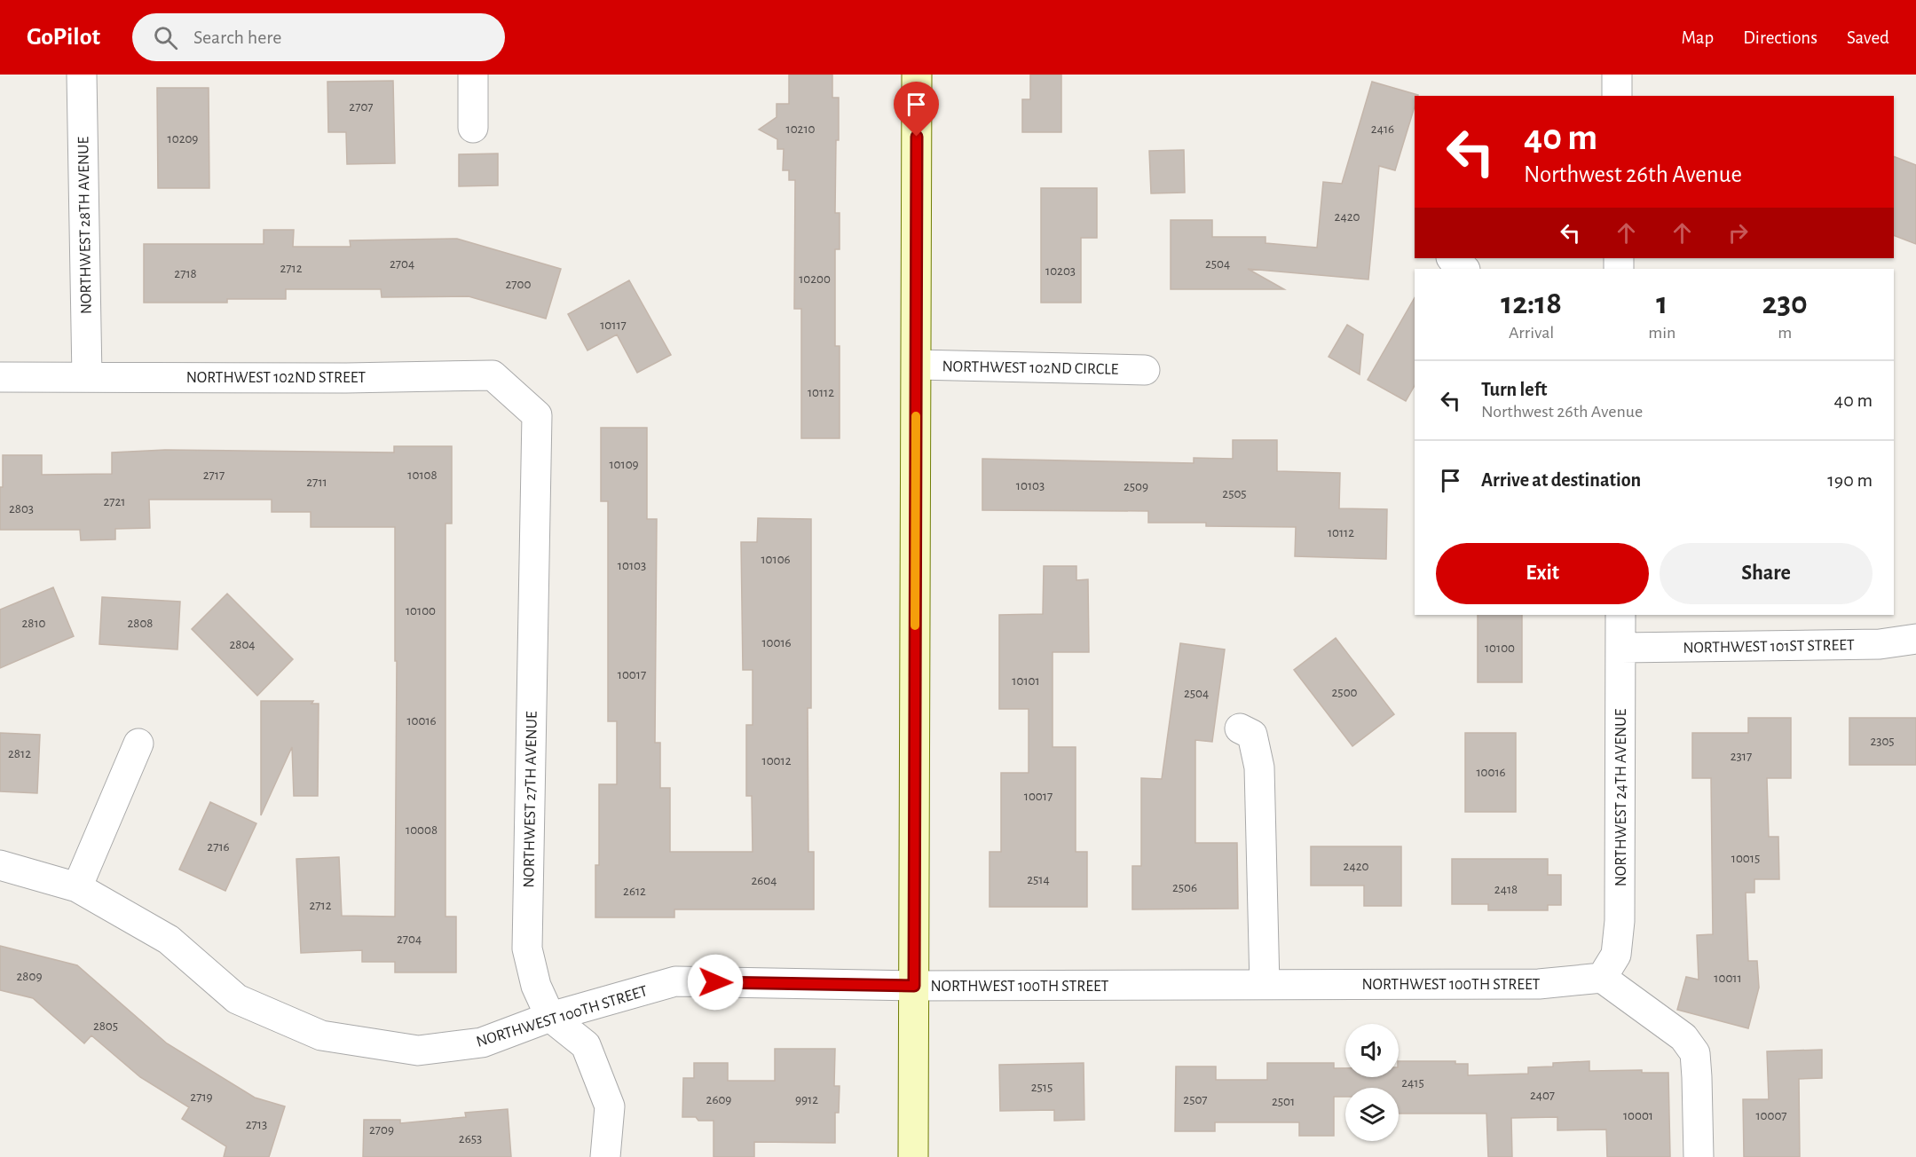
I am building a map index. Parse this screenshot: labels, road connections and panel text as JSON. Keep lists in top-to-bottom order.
{
  "streets": {
    "street": [
      "NORTHWEST 28TH AVENUE",
      "NORTHWEST 102ND CIRCLE",
      "NORTHWEST 102ND STREET",
      "NORTHWEST 101ST STREET",
      "NORTHWEST 24TH AVENUE",
      "NORTHWEST 27TH AVENUE",
      "NORTHWEST 100TH STREET"
    ]
  },
  "crossings": [
    ["NORTHWEST 28TH AVENUE", "NORTHWEST 102ND STREET"],
    ["NORTHWEST 102ND STREET", "NORTHWEST 27TH AVENUE"],
    ["NORTHWEST 101ST STREET", "NORTHWEST 24TH AVENUE"],
    ["NORTHWEST 24TH AVENUE", "NORTHWEST 100TH STREET"],
    ["NORTHWEST 27TH AVENUE", "NORTHWEST 100TH STREET"]
  ],
  "house_numbers": [
    "2707",
    "10210",
    "2416",
    "10209",
    "2420",
    "2704",
    "2504",
    "2712",
    "10203",
    "2718",
    "10200",
    "2700",
    "10117",
    "10112",
    "10109",
    "2717",
    "10108",
    "2711",
    "10103",
    "2509",
    "2505",
    "2721",
    "2803",
    "10112",
    "10106",
    "10103",
    "10100",
    "2810",
    "2808",
    "10016",
    "2804",
    "10100",
    "10017",
    "10101",
    "2500",
    "2504",
    "10016",
    "2305",
    "2812",
    "2317",
    "10012",
    "10016",
    "10017",
    "10008",
    "2716",
    "10015",
    "2420",
    "2514",
    "2604",
    "2506",
    "2418",
    "2612",
    "2712",
    "2704",
    "2809",
    "10011",
    "2805",
    "2415",
    "2515",
    "2407",
    "2719",
    "2609",
    "9912",
    "2507",
    "2501",
    "10001",
    "10007",
    "2713",
    "2709",
    "2653"
  ],
  "page": {
    "header": "GoPilot",
    "search": "Search here",
    "nav": ["Map", "Directions", "Saved"],
    "turn": ["40 m", "Northwest 26th Avenue"],
    "eta": [
      "12:18",
      "Arrival",
      "1",
      "min",
      "230",
      "m"
    ],
    "list": [
      {
        "name": "Turn left",
        "note": "Northwest 26th Avenue",
        "value": "40 m"
      },
      {
        "name": "Arrive at destination",
        "value": "190 m"
      }
    ],
    "buttons": ["Exit", "Share"]
  }
}
